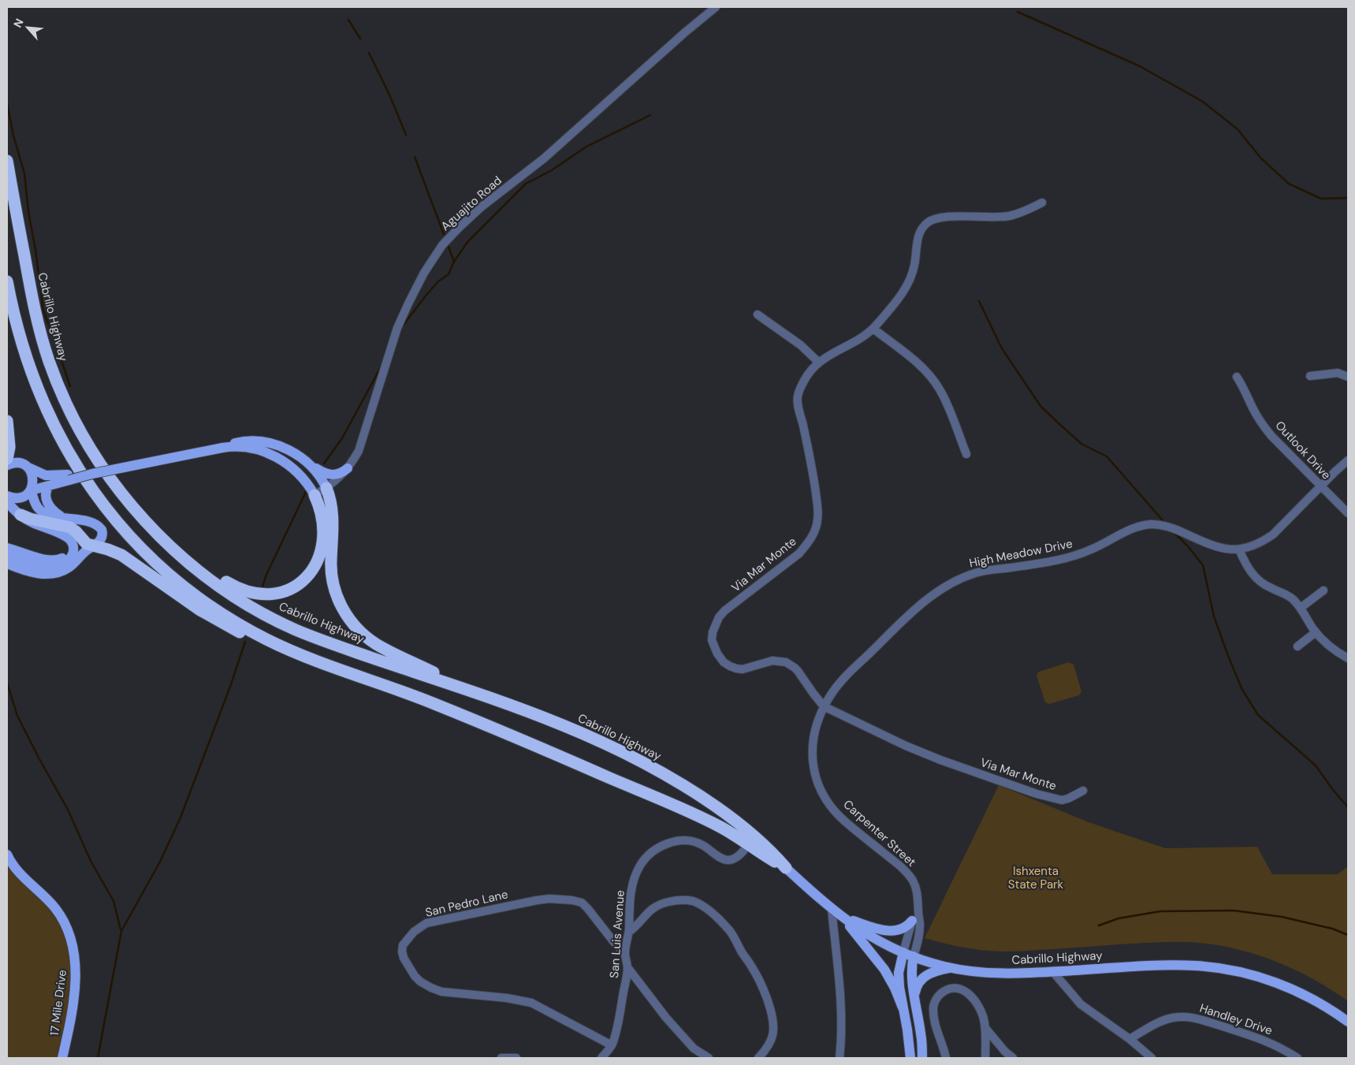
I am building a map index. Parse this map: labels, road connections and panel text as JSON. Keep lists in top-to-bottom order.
{
  "streets": {
    "highway": ["Cabrillo Highway"],
    "main road": ["Carpenter Street", "17 Mile Drive"],
    "street": [
      "Aguajito Road",
      "Outlook Drive",
      "High Meadow Drive",
      "Via Mar Monte",
      "San Pedro Lane",
      "San Luis Avenue",
      "Handley Drive"
    ]
  },
  "crossings": [
    ["Cabrillo Highway", "Carpenter Street"],
    ["Cabrillo Highway", "San Luis Avenue"],
    ["Outlook Drive", "High Meadow Drive"],
    ["High Meadow Drive", "Via Mar Monte"],
    ["High Meadow Drive", "Carpenter Street"],
    ["Via Mar Monte", "Carpenter Street"],
    ["San Pedro Lane", "San Luis Avenue"]
  ],
  "parks": ["Ishxenta State Park"],
  "north": "top left"
}
